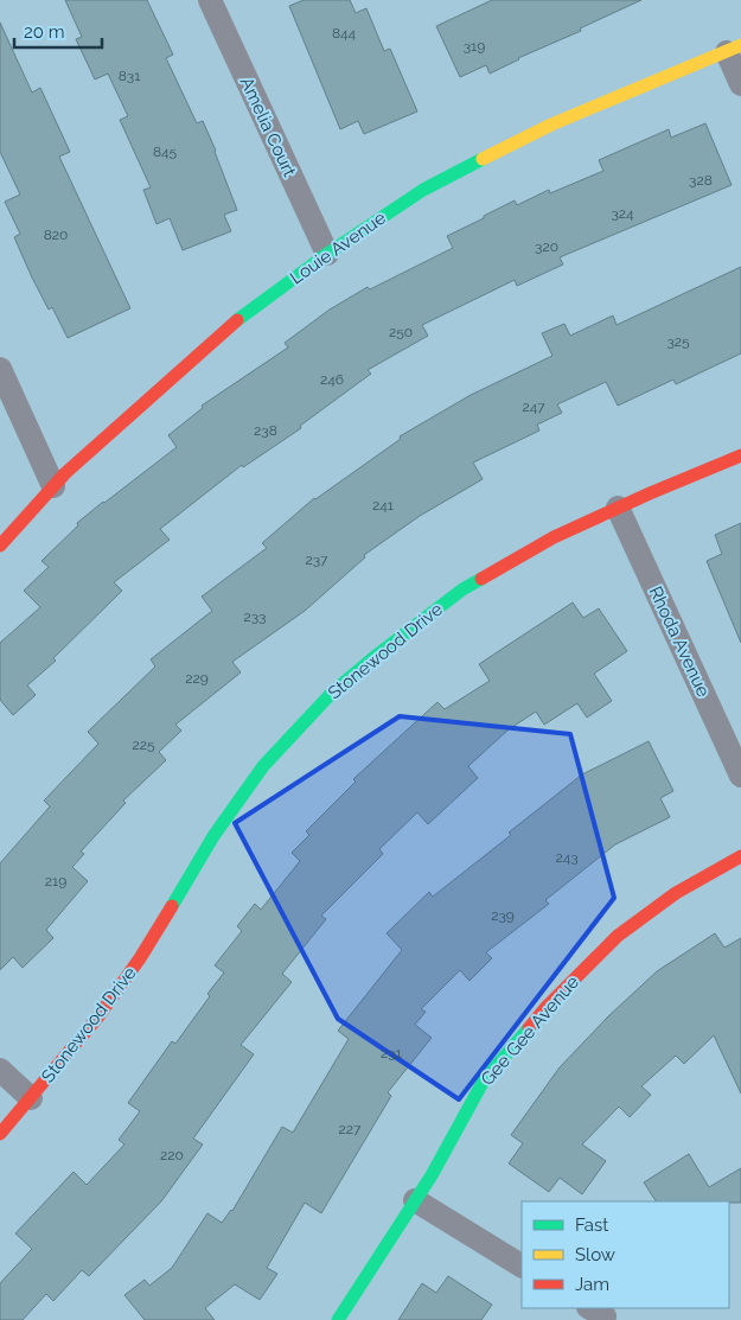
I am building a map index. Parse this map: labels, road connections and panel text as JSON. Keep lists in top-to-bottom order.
{
  "streets": {
    "street": [
      "Amelia Court",
      "Louie Avenue",
      "Rhoda Avenue",
      "Stonewood Drive",
      "Gee Gee Avenue"
    ]
  },
  "crossings": [
    ["Amelia Court", "Louie Avenue"],
    ["Rhoda Avenue", "Stonewood Drive"]
  ],
  "house_numbers": [
    "844",
    "319",
    "831",
    "845",
    "328",
    "324",
    "820",
    "320",
    "250",
    "325",
    "246",
    "247",
    "238",
    "241",
    "237",
    "233",
    "229",
    "225",
    "243",
    "219",
    "239",
    "231",
    "227",
    "220"
  ],
  "legend": ["Fast", "Slow", "Jam"],
  "scale_bar": "20 m"
}
